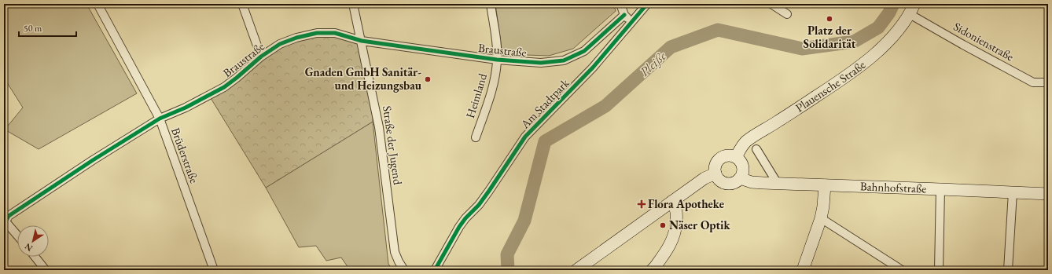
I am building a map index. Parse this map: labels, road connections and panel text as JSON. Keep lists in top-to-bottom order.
{
  "streets": {
    "street": [
      "Sidonienstraße",
      "Braustraße",
      "Plauensche Straße",
      "Heimland",
      "Am Stadtpark",
      "Straße der Jugend",
      "Brüderstraße",
      "Bahnhofstraße"
    ]
  },
  "crossings": [
    ["Sidonienstraße", "Plauensche Straße"],
    ["Braustraße", "Heimland"],
    ["Braustraße", "Straße der Jugend"],
    ["Braustraße", "Brüderstraße"],
    ["Plauensche Straße", "Bahnhofstraße"]
  ],
  "water": ["Pleiße"],
  "places": {
    "other": ["Platz der Solidarität", "Gnaden GmbH Sanitär- und Heizungsbau", "Näser Optik"],
    "health": ["Flora Apotheke"]
  },
  "scale_bar": "50 m",
  "north": "bottom left"
}
